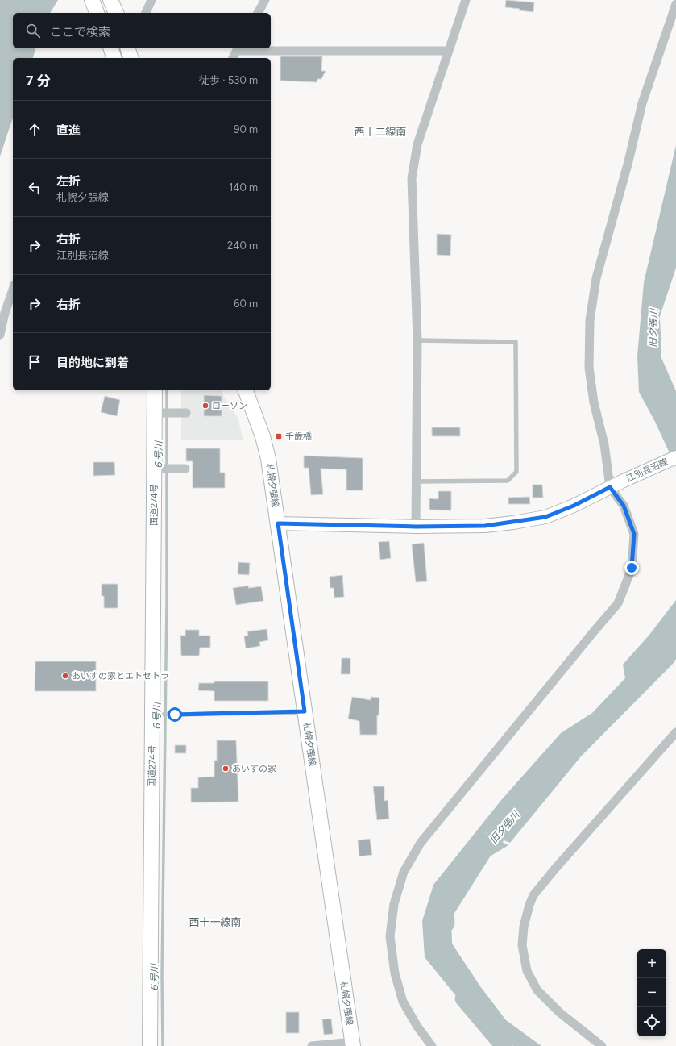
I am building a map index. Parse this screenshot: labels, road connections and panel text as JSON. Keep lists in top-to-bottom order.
{
  "streets": {
    "main road": ["江別長沼線", "札幌夕張線", "国道274号"]
  },
  "crossings": [
    ["江別長沼線", "札幌夕張線"]
  ],
  "districts": ["西十二線南", "西十一線南"],
  "water": ["旧夕張川", "６号川"],
  "places": {
    "other": ["ローソン", "あいすの家とエトセトラ", "あいすの家"],
    "transit": ["千歳橋"]
  },
  "page": {
    "search": "ここで検索",
    "heading": ["7 分", "徒歩 · 530 m"],
    "list": [
      ["直進", "90 m"],
      ["左折", "札幌夕張線", "140 m"],
      ["右折", "江別長沼線", "240 m"],
      ["右折", "60 m"],
      "目的地に到着"
    ],
    "map_buttons": ["+", "−"]
  }
}
